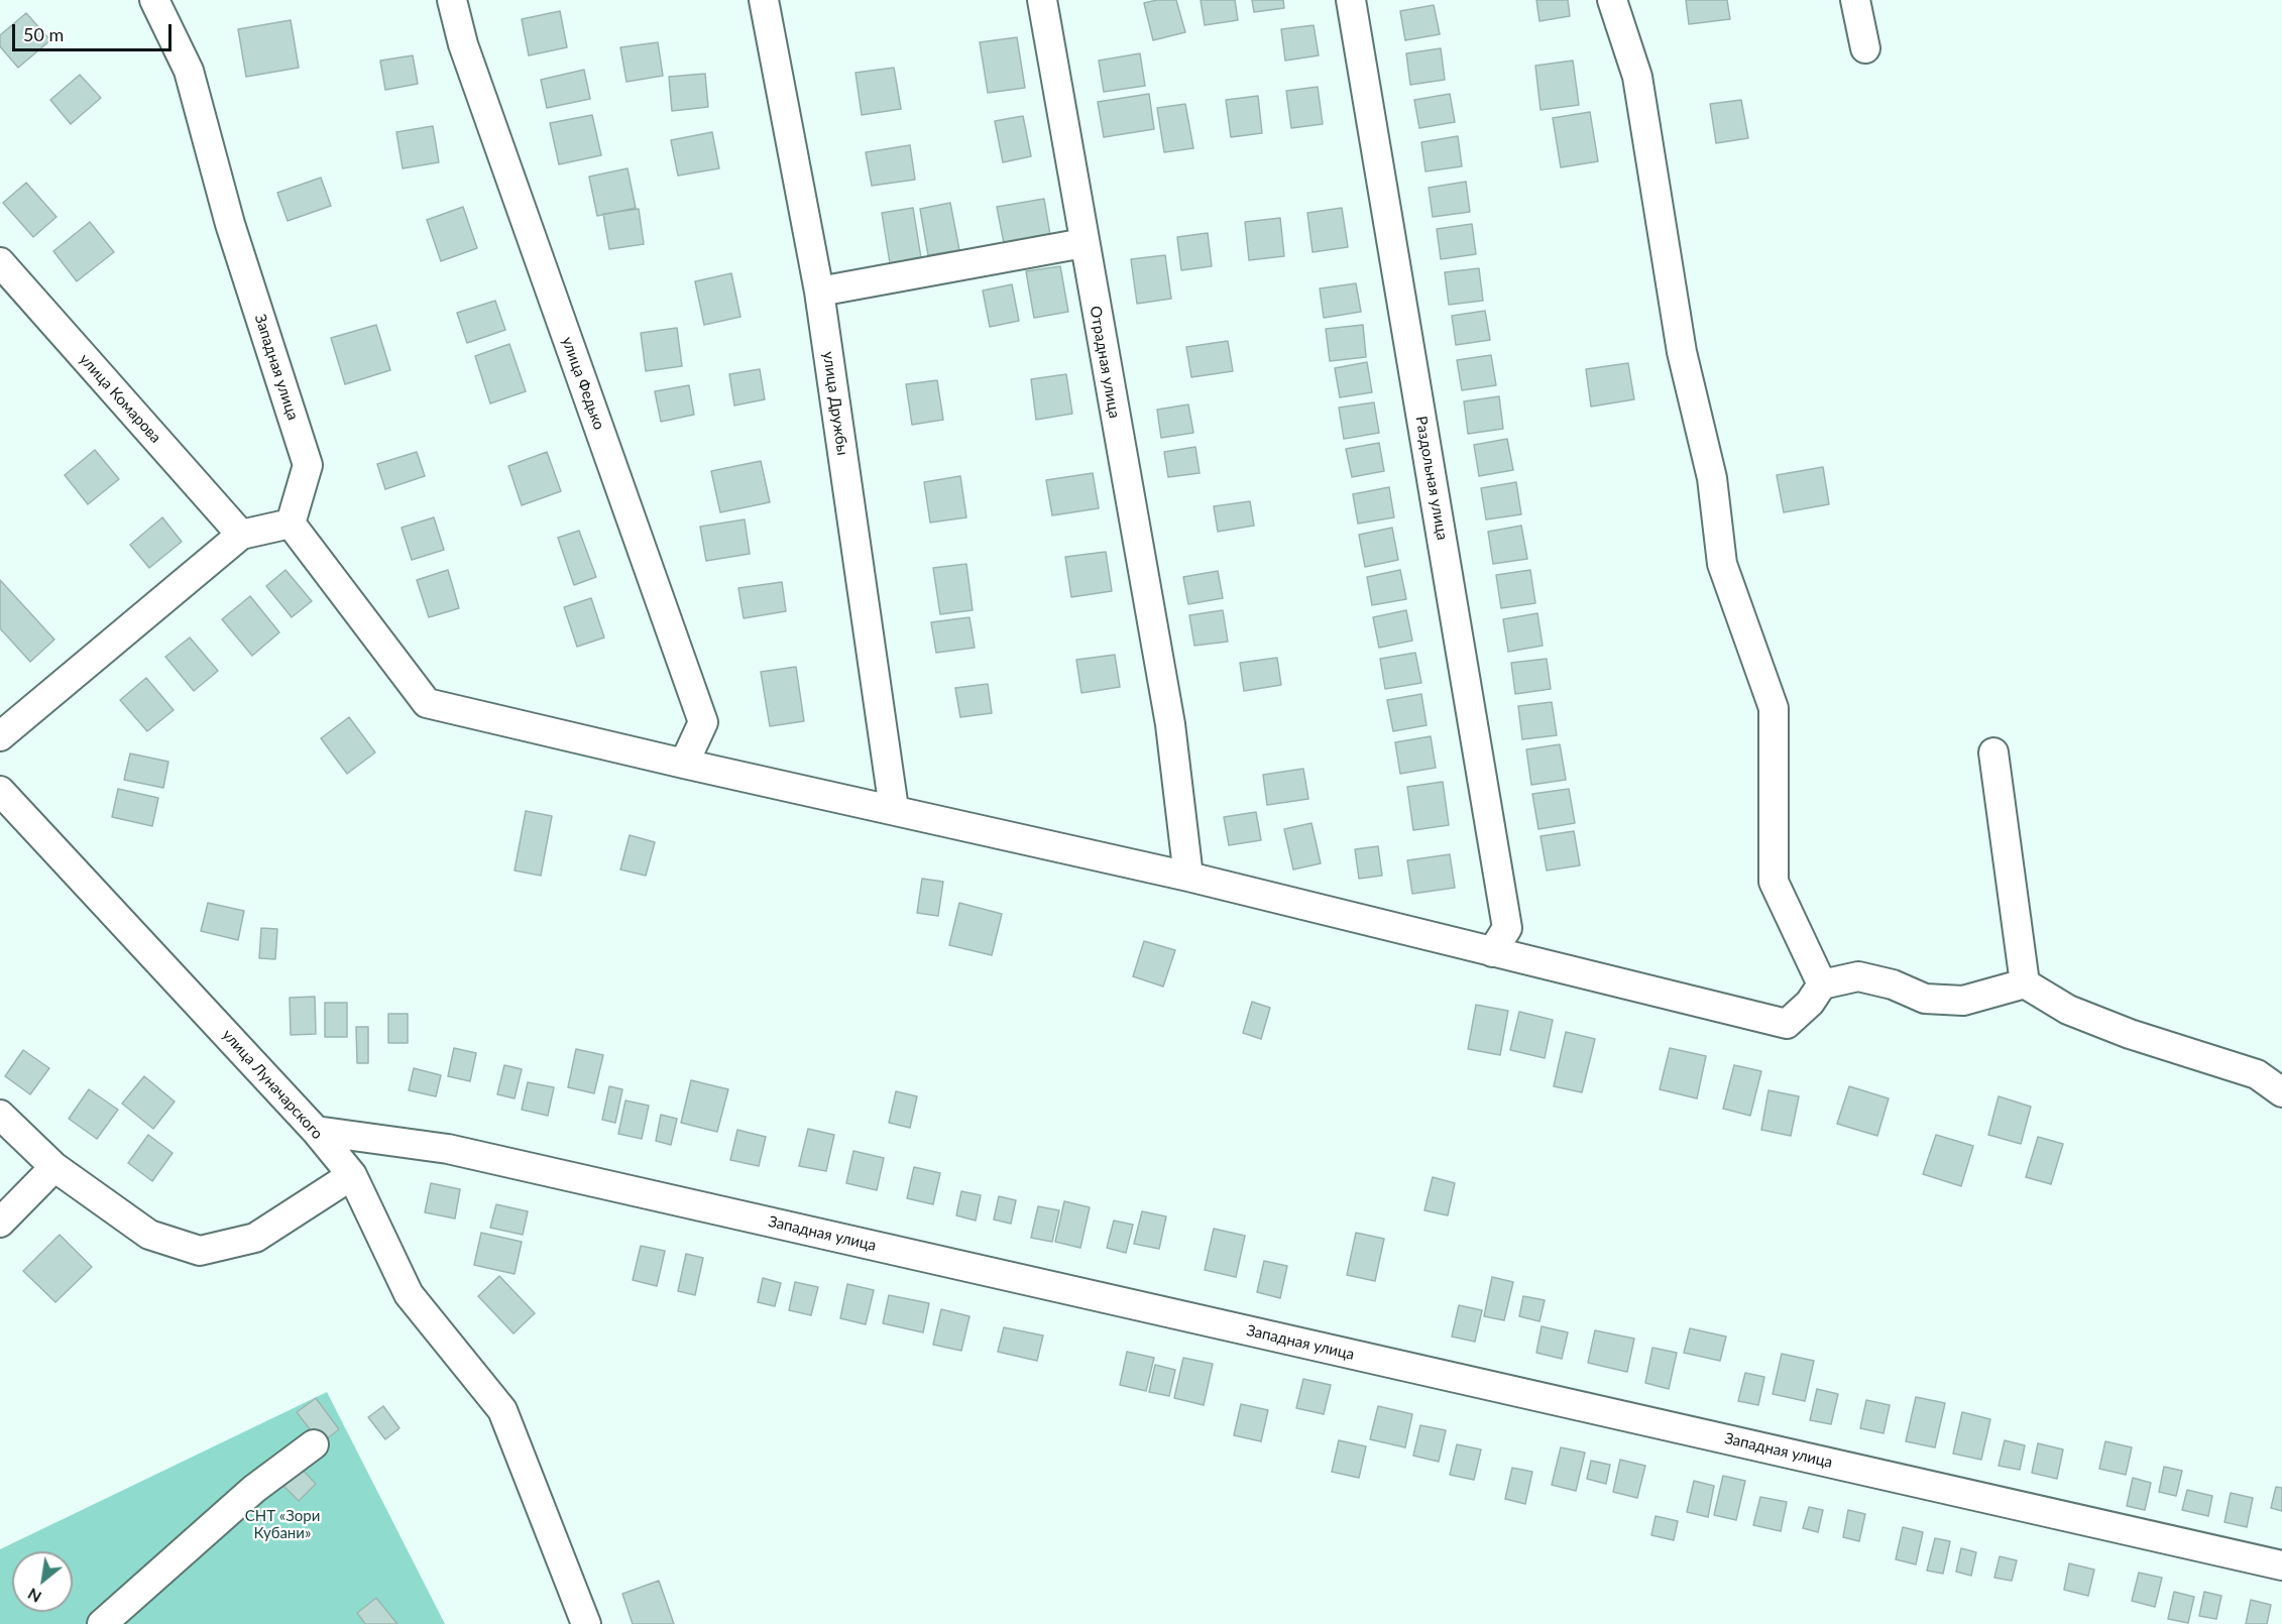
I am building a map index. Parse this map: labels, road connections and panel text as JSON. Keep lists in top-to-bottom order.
{
  "streets": {
    "street": [
      "Отрадная улица",
      "Западная улица",
      "улица Федько",
      "улица Комарова",
      "улица Дружбы",
      "Раздольная улица",
      "улица Луначарского"
    ]
  },
  "crossings": [
    ["Западная улица", "улица Луначарского"]
  ],
  "parks": ["СНТ «Зори Кубани»"],
  "scale_bar": "50 m",
  "north": "bottom left"
}
